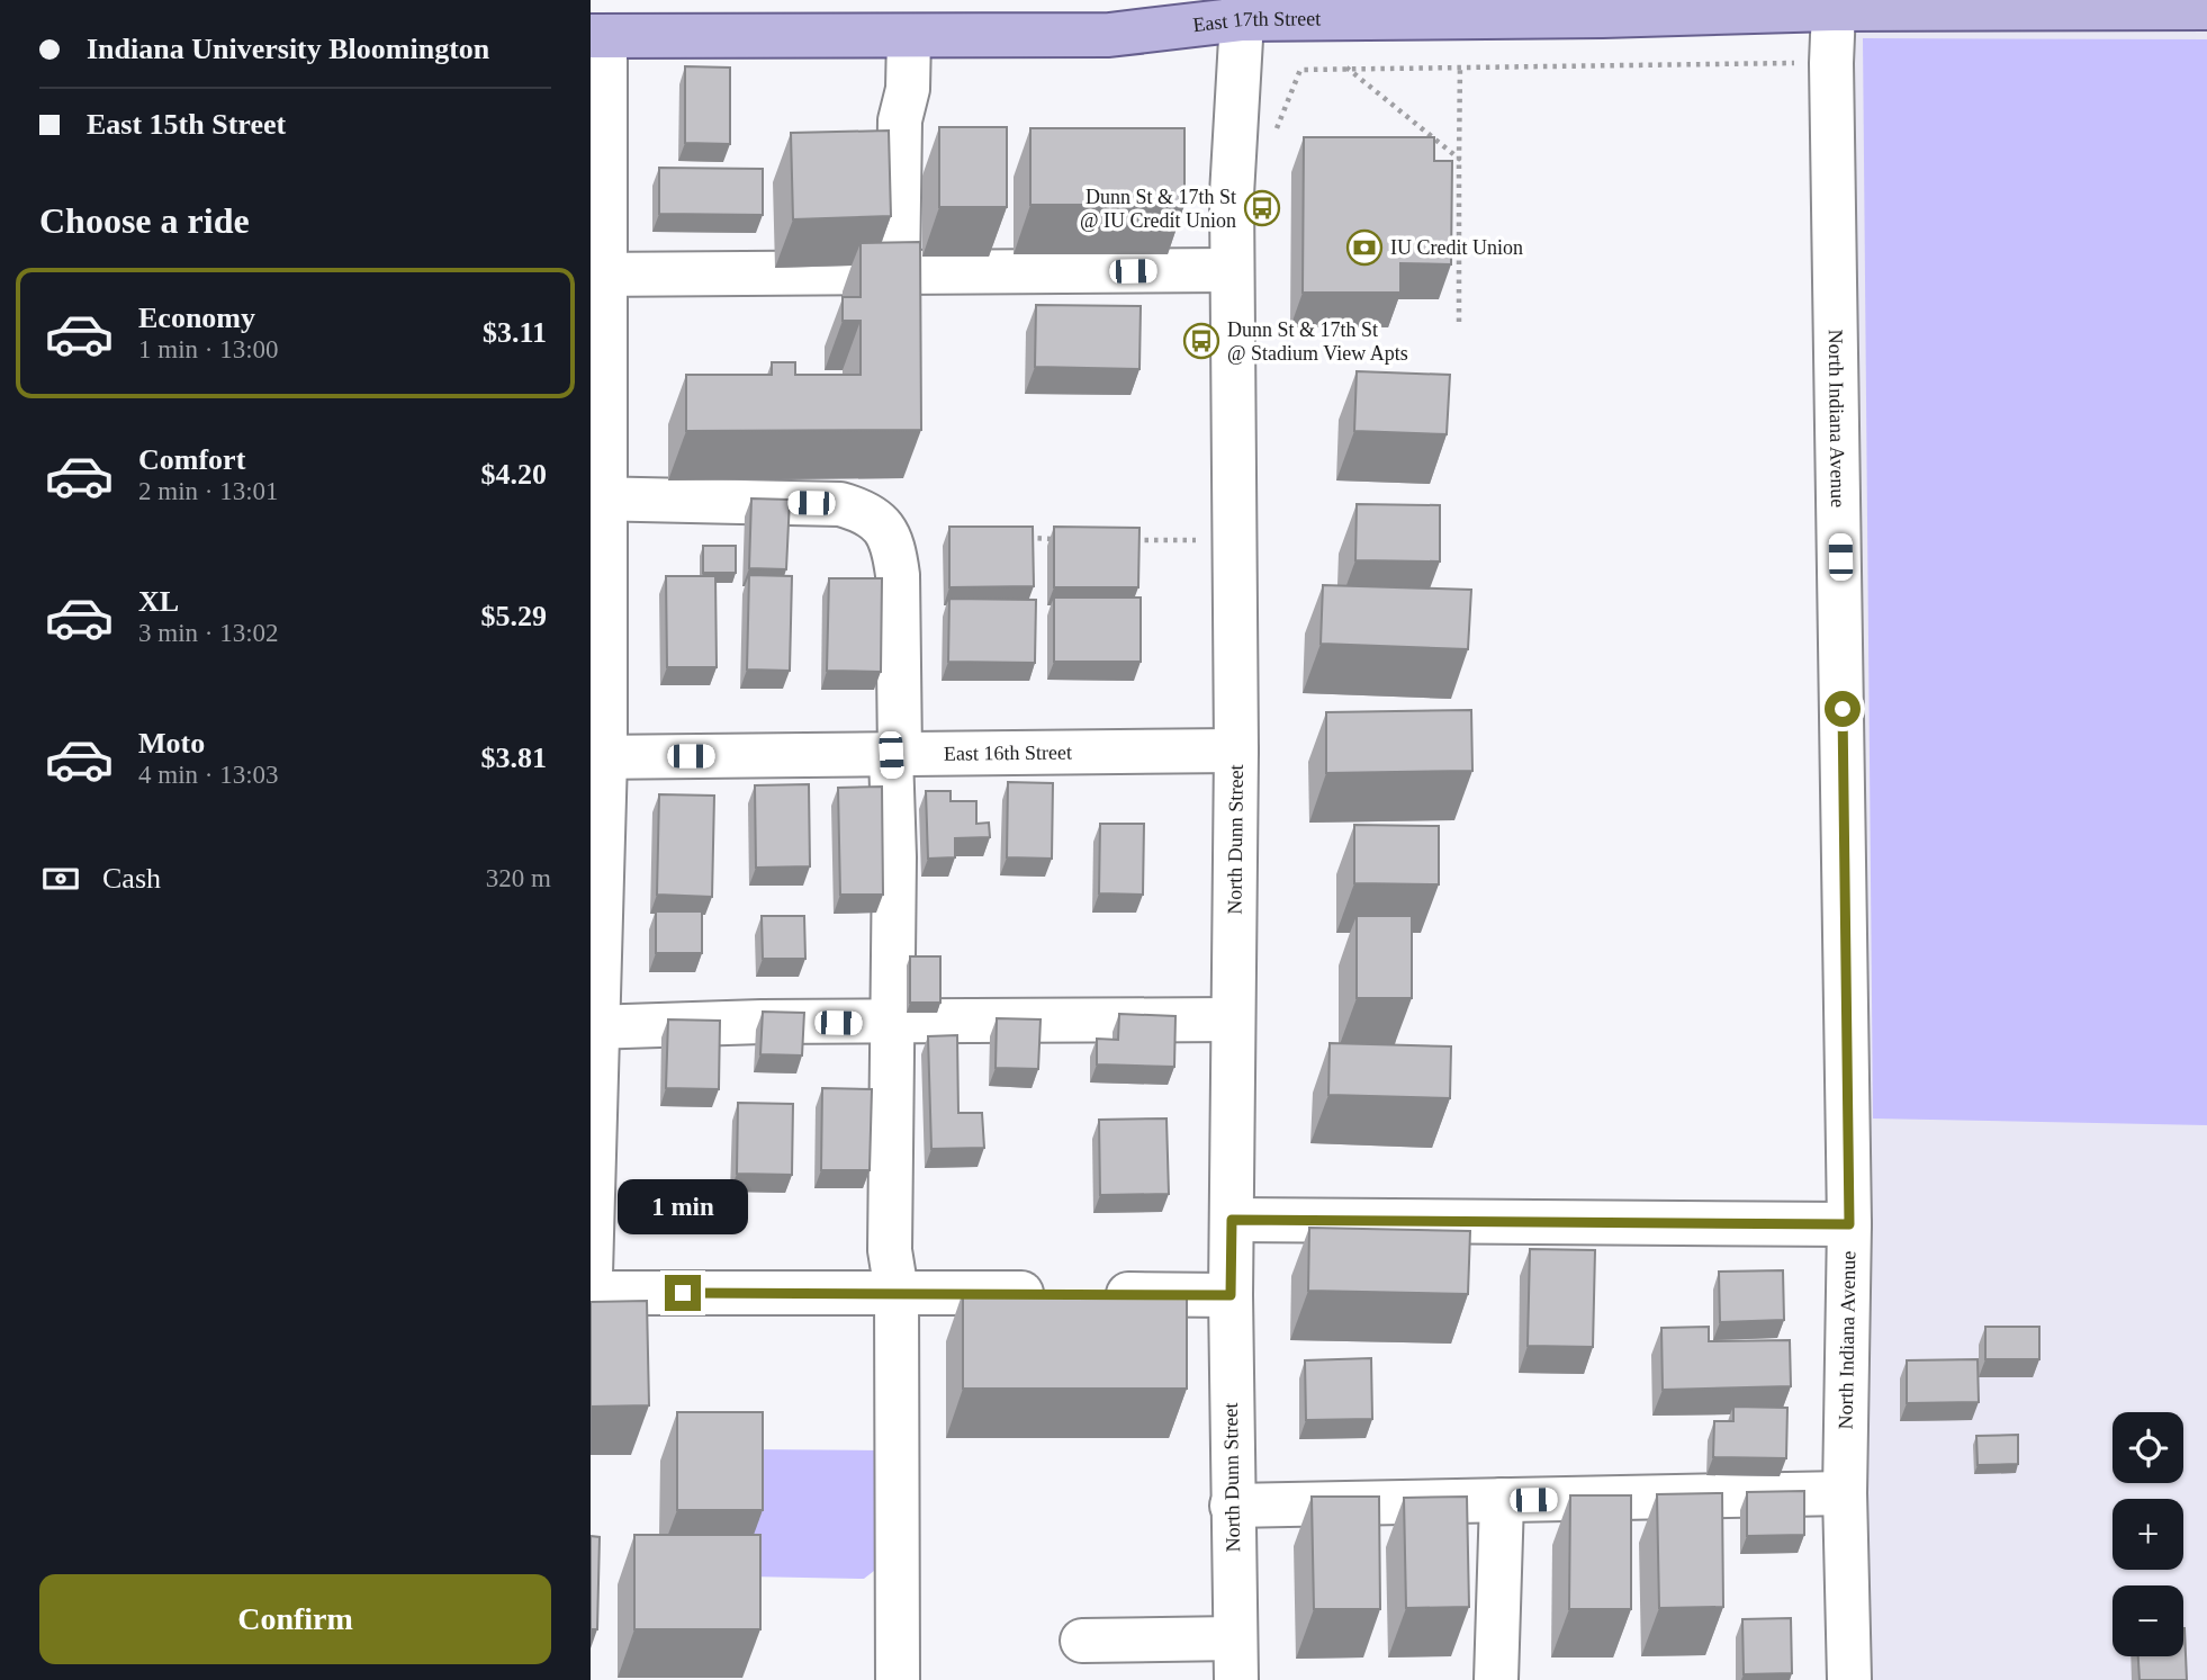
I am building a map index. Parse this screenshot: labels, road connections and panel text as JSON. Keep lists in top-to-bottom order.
{
  "streets": {
    "main road": ["East 17th Street"],
    "street": ["North Indiana Avenue", "East 16th Street", "North Dunn Street"]
  },
  "crossings": [
    ["East 17th Street", "North Indiana Avenue"],
    ["East 17th Street", "North Dunn Street"],
    ["East 16th Street", "North Dunn Street"]
  ],
  "places": {
    "bus stop": ["Dunn St & 17th St @ IU Credit Union", "Dunn St & 17th St @ Stadium View Apts"],
    "bank": ["IU Credit Union"]
  },
  "page": {
    "banner": ["Indiana University Bloomington", "East 15th Street"],
    "heading": "Choose a ride",
    "list": [
      {
        "name": "Economy",
        "note": "1 min · 13:00",
        "value": "$3.11"
      },
      {
        "name": "Comfort",
        "note": "2 min · 13:01",
        "value": "$4.20"
      },
      {
        "name": "XL",
        "note": "3 min · 13:02",
        "value": "$5.29"
      },
      {
        "name": "Moto",
        "note": "4 min · 13:03",
        "value": "$3.81"
      }
    ],
    "pay": ["Cash", "320 m"],
    "bubble": "1 min",
    "map_buttons": ["+", "−"],
    "buttons": "Confirm"
  }
}
